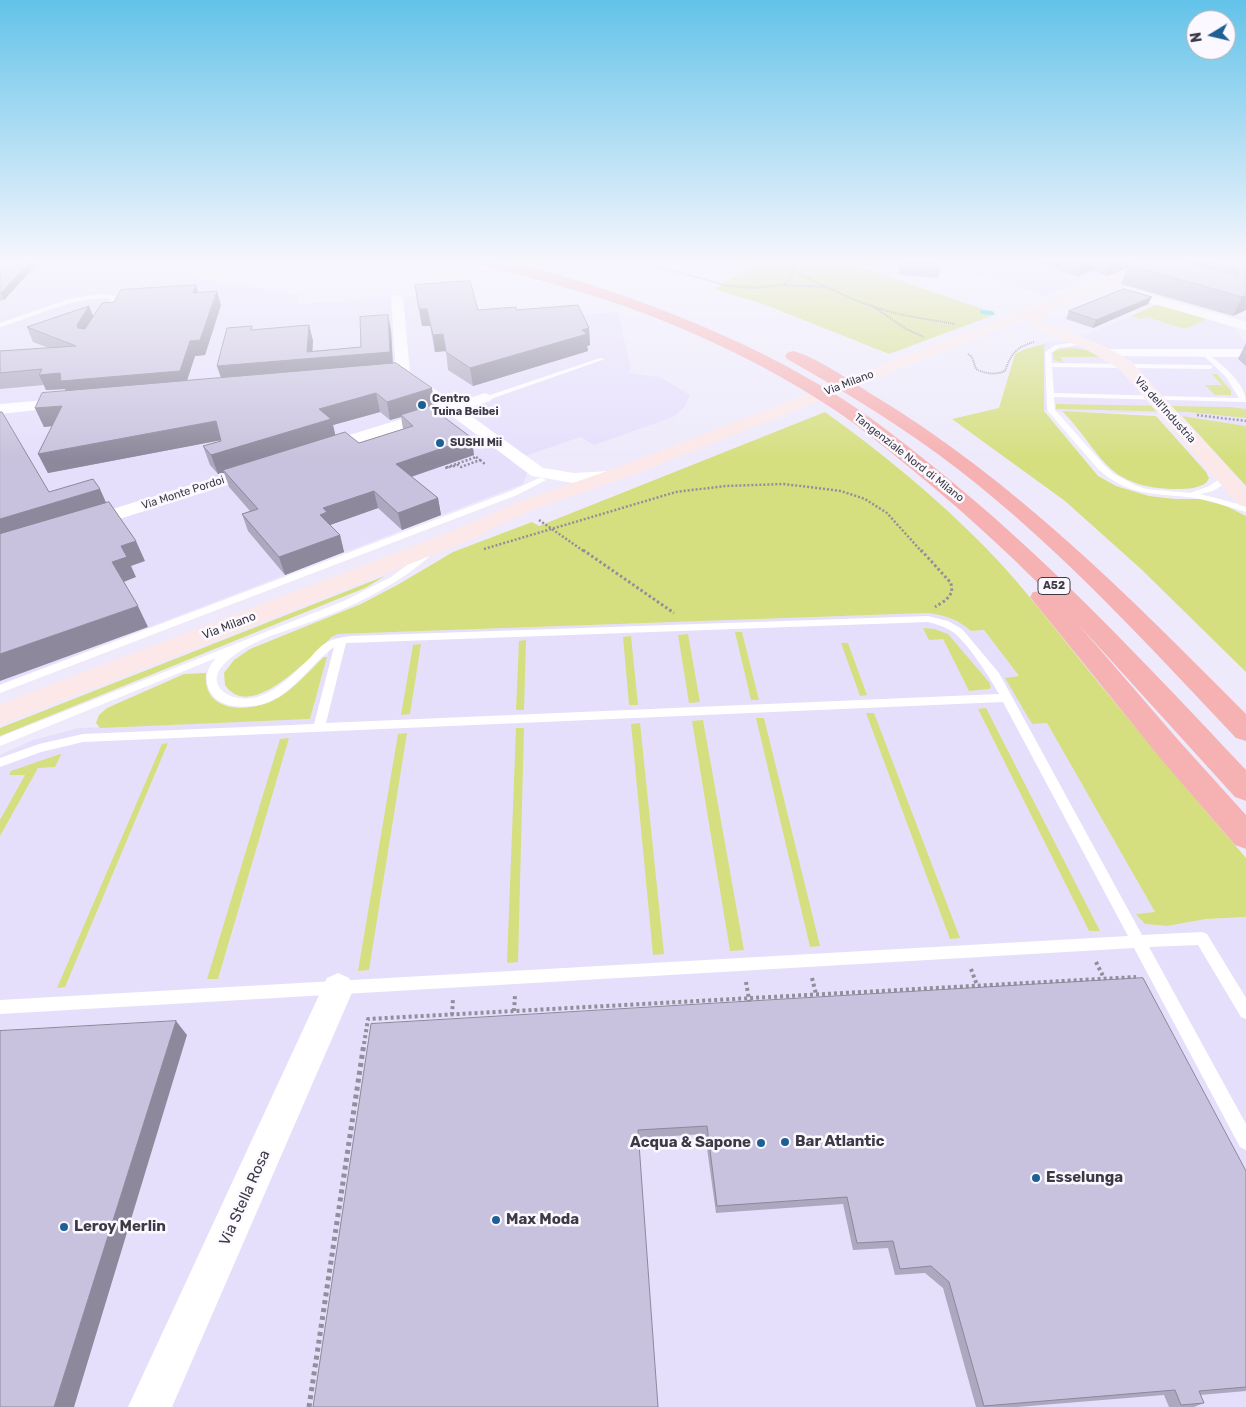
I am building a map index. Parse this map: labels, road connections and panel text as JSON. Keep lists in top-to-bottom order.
{
  "streets": {
    "highway": ["Tangenziale Nord di Milano", "A52"],
    "street": [
      "Via Milano",
      "Via dell'Industria",
      "Via Monte Pordoi",
      "Via Stella Rosa"
    ]
  },
  "crossings": [
    ["Via Milano", "Via dell'Industria"]
  ],
  "places": [
    "Centro Tuina Beibei",
    "SUSHI Mii",
    "Bar Atlantic",
    "Acqua & Sapone",
    "Esselunga",
    "Max Moda",
    "Leroy Merlin"
  ],
  "north": "left"
}
